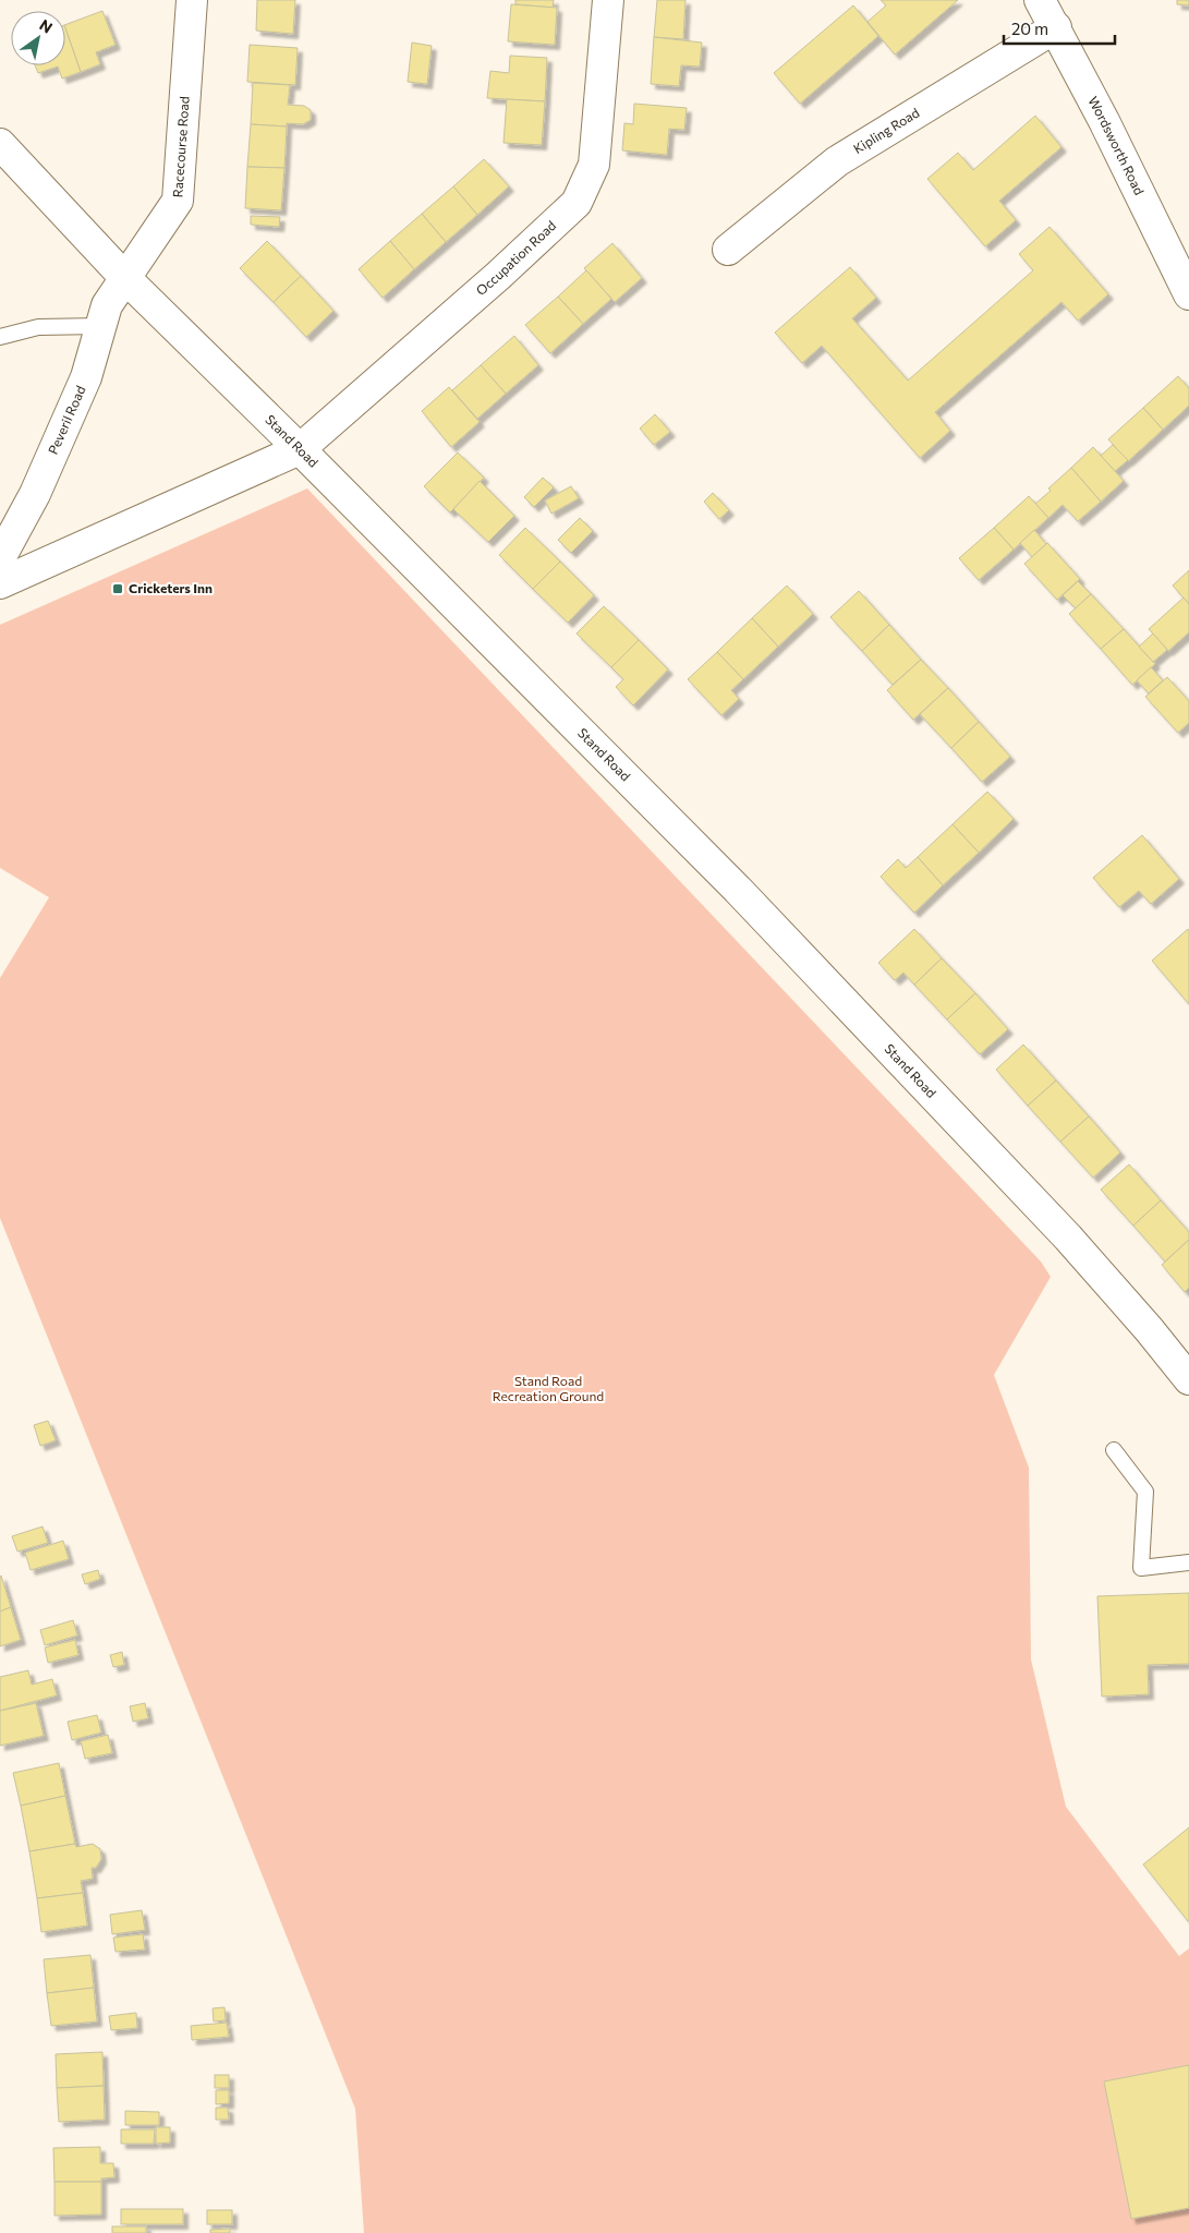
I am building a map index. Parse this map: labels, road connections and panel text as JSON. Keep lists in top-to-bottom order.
{
  "streets": {
    "street": [
      "Kipling Road",
      "Racecourse Road",
      "Wordsworth Road",
      "Occupation Road",
      "Peveril Road",
      "Stand Road"
    ]
  },
  "crossings": [
    ["Kipling Road", "Wordsworth Road"],
    ["Racecourse Road", "Peveril Road"],
    ["Racecourse Road", "Stand Road"],
    ["Occupation Road", "Stand Road"],
    ["Peveril Road", "Stand Road"]
  ],
  "parks": ["Stand Road Recreation Ground"],
  "places": {
    "transit": ["Cricketers Inn"]
  },
  "scale_bar": "20 m",
  "north": "top right"
}
